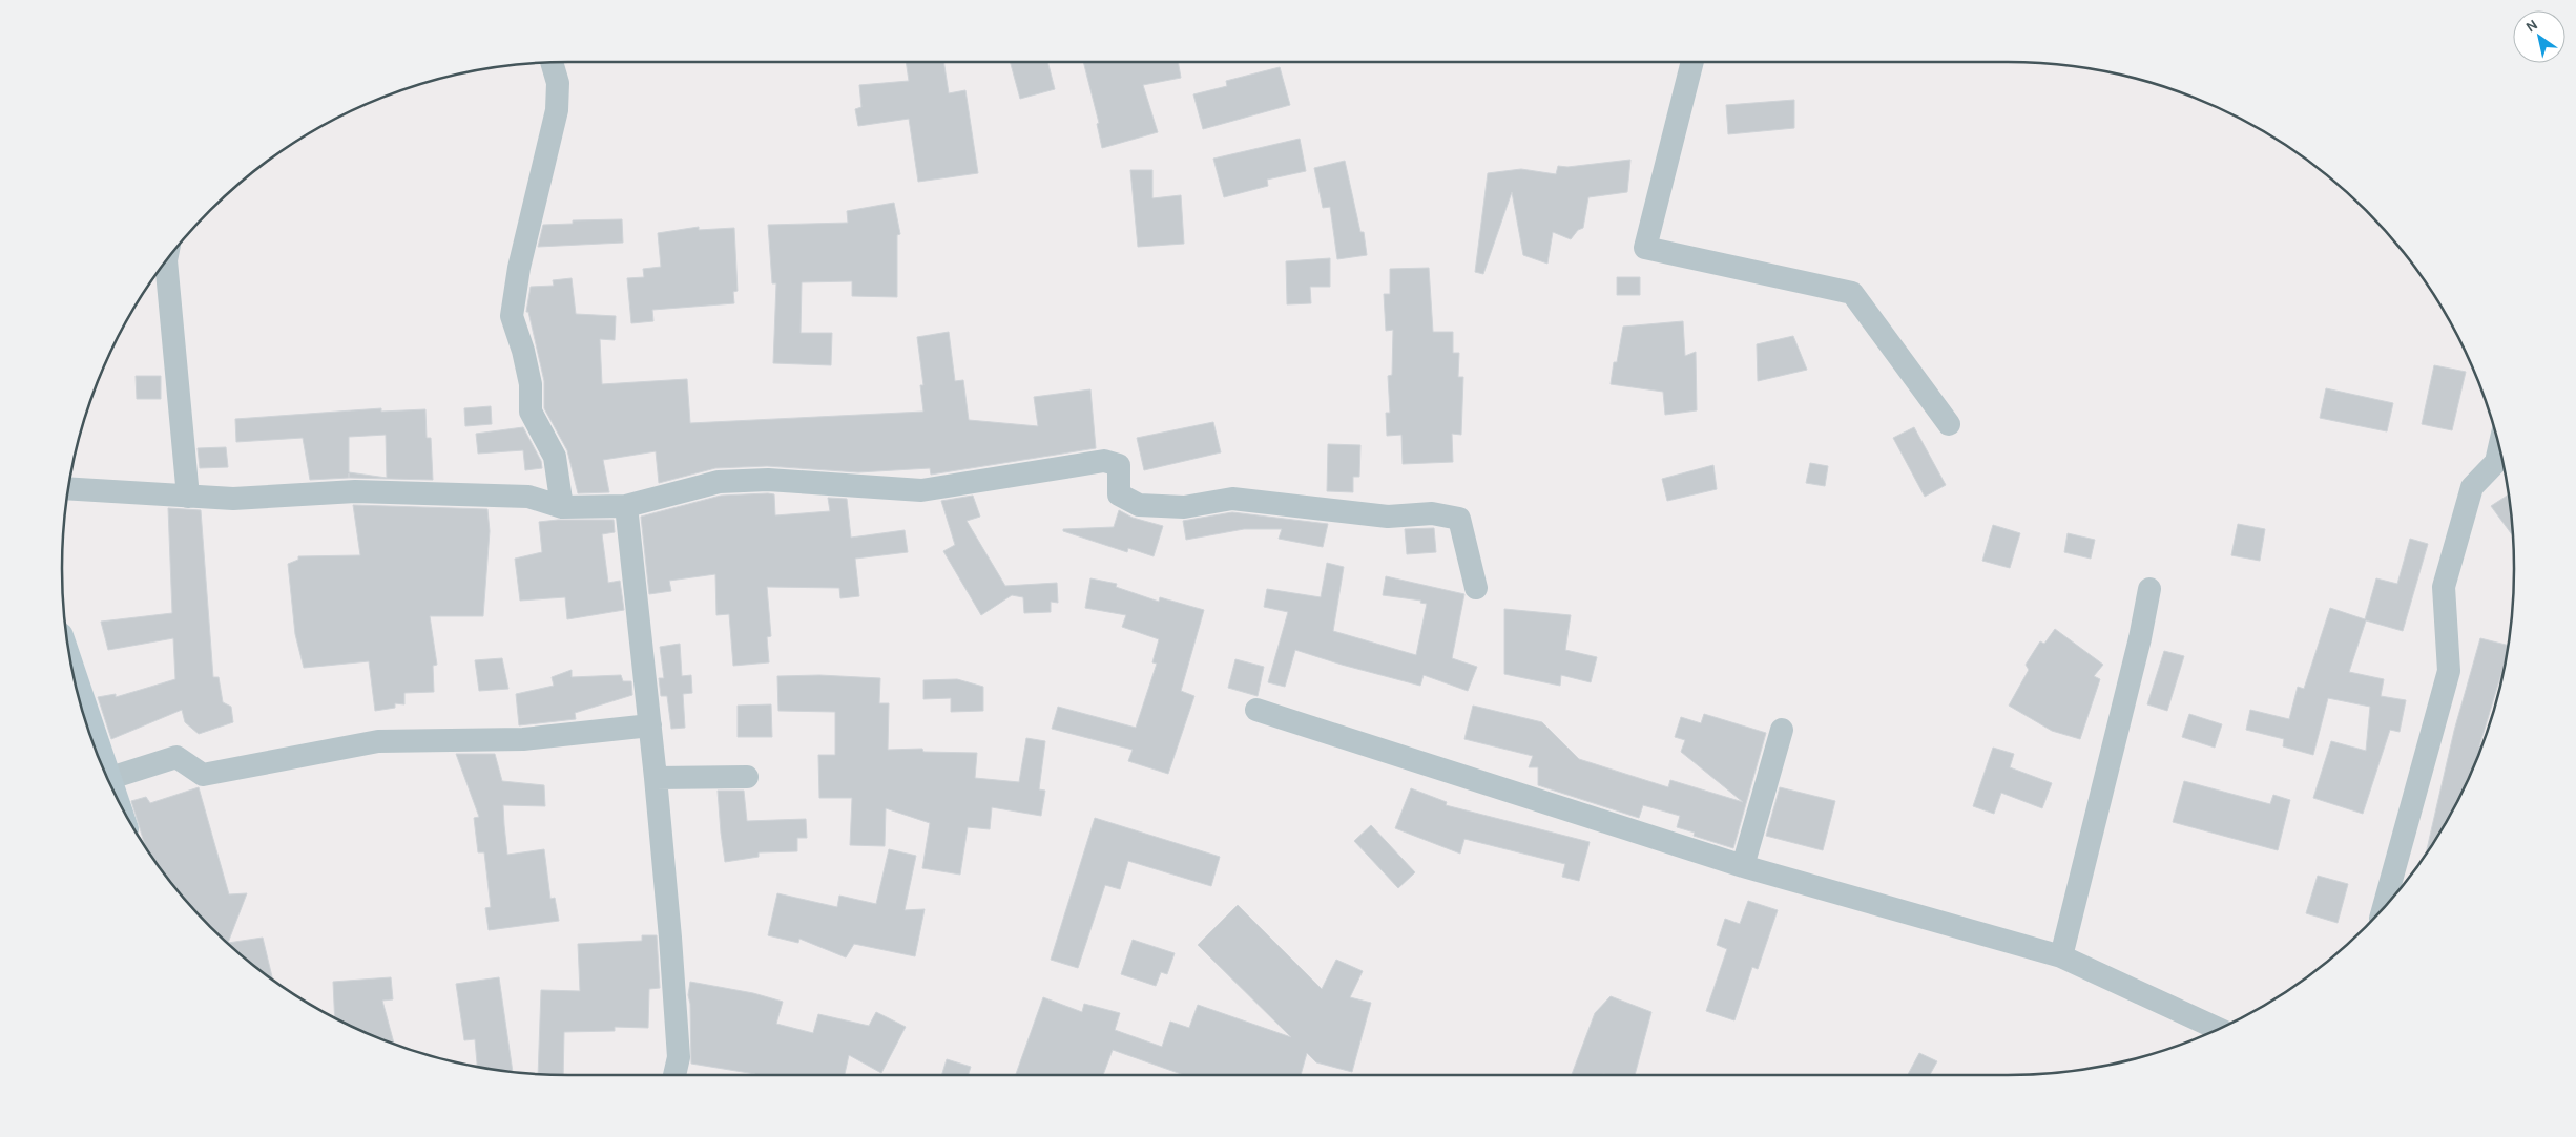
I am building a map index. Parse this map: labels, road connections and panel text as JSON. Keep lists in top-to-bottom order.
{
  "north": "top left"
}
